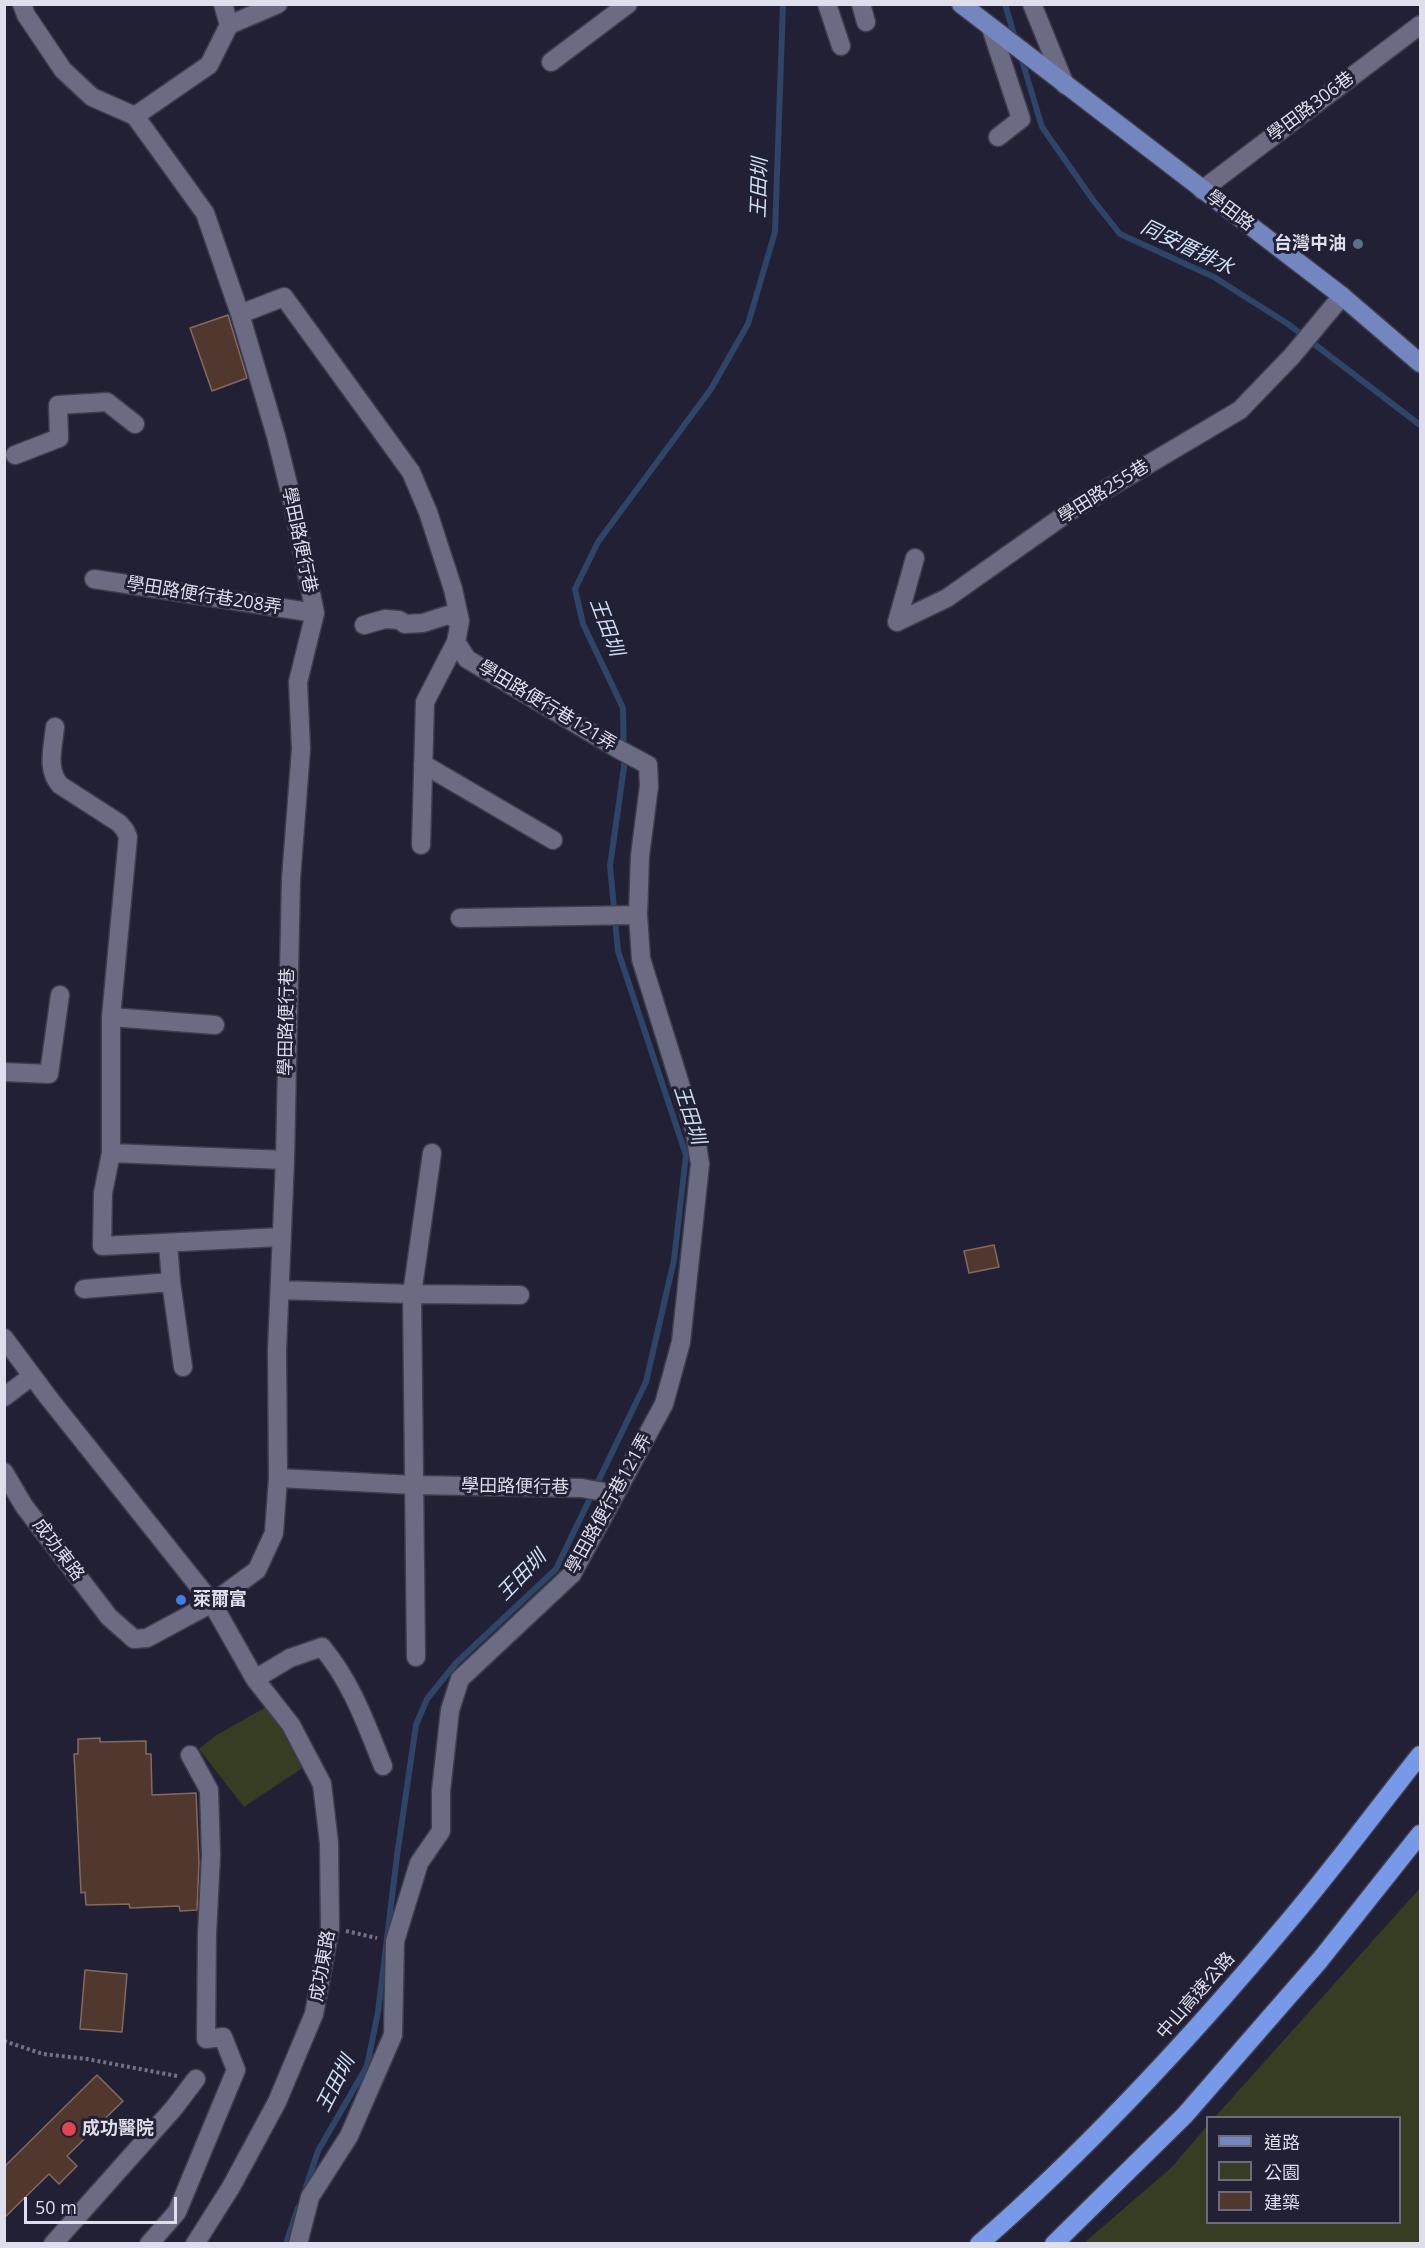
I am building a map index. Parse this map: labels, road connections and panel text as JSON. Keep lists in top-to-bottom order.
{
  "streets": {
    "highway": ["中山高速公路"],
    "main road": ["學田路"],
    "street": [
      "學田路306巷",
      "學田路255巷",
      "學田路便行巷",
      "學田路便行巷208弄",
      "學田路便行巷121弄",
      "成功東路"
    ]
  },
  "crossings": [
    ["學田路306巷", "學田路"],
    ["學田路", "學田路255巷"],
    ["學田路便行巷", "學田路便行巷208弄"],
    ["學田路便行巷", "學田路便行巷121弄"],
    ["學田路便行巷", "成功東路"]
  ],
  "water": ["王田圳", "同安厝排水"],
  "places": ["台灣中油", "萊爾富", "成功醫院"],
  "legend": ["道路", "公園", "建築"],
  "scale_bar": "50 m"
}
